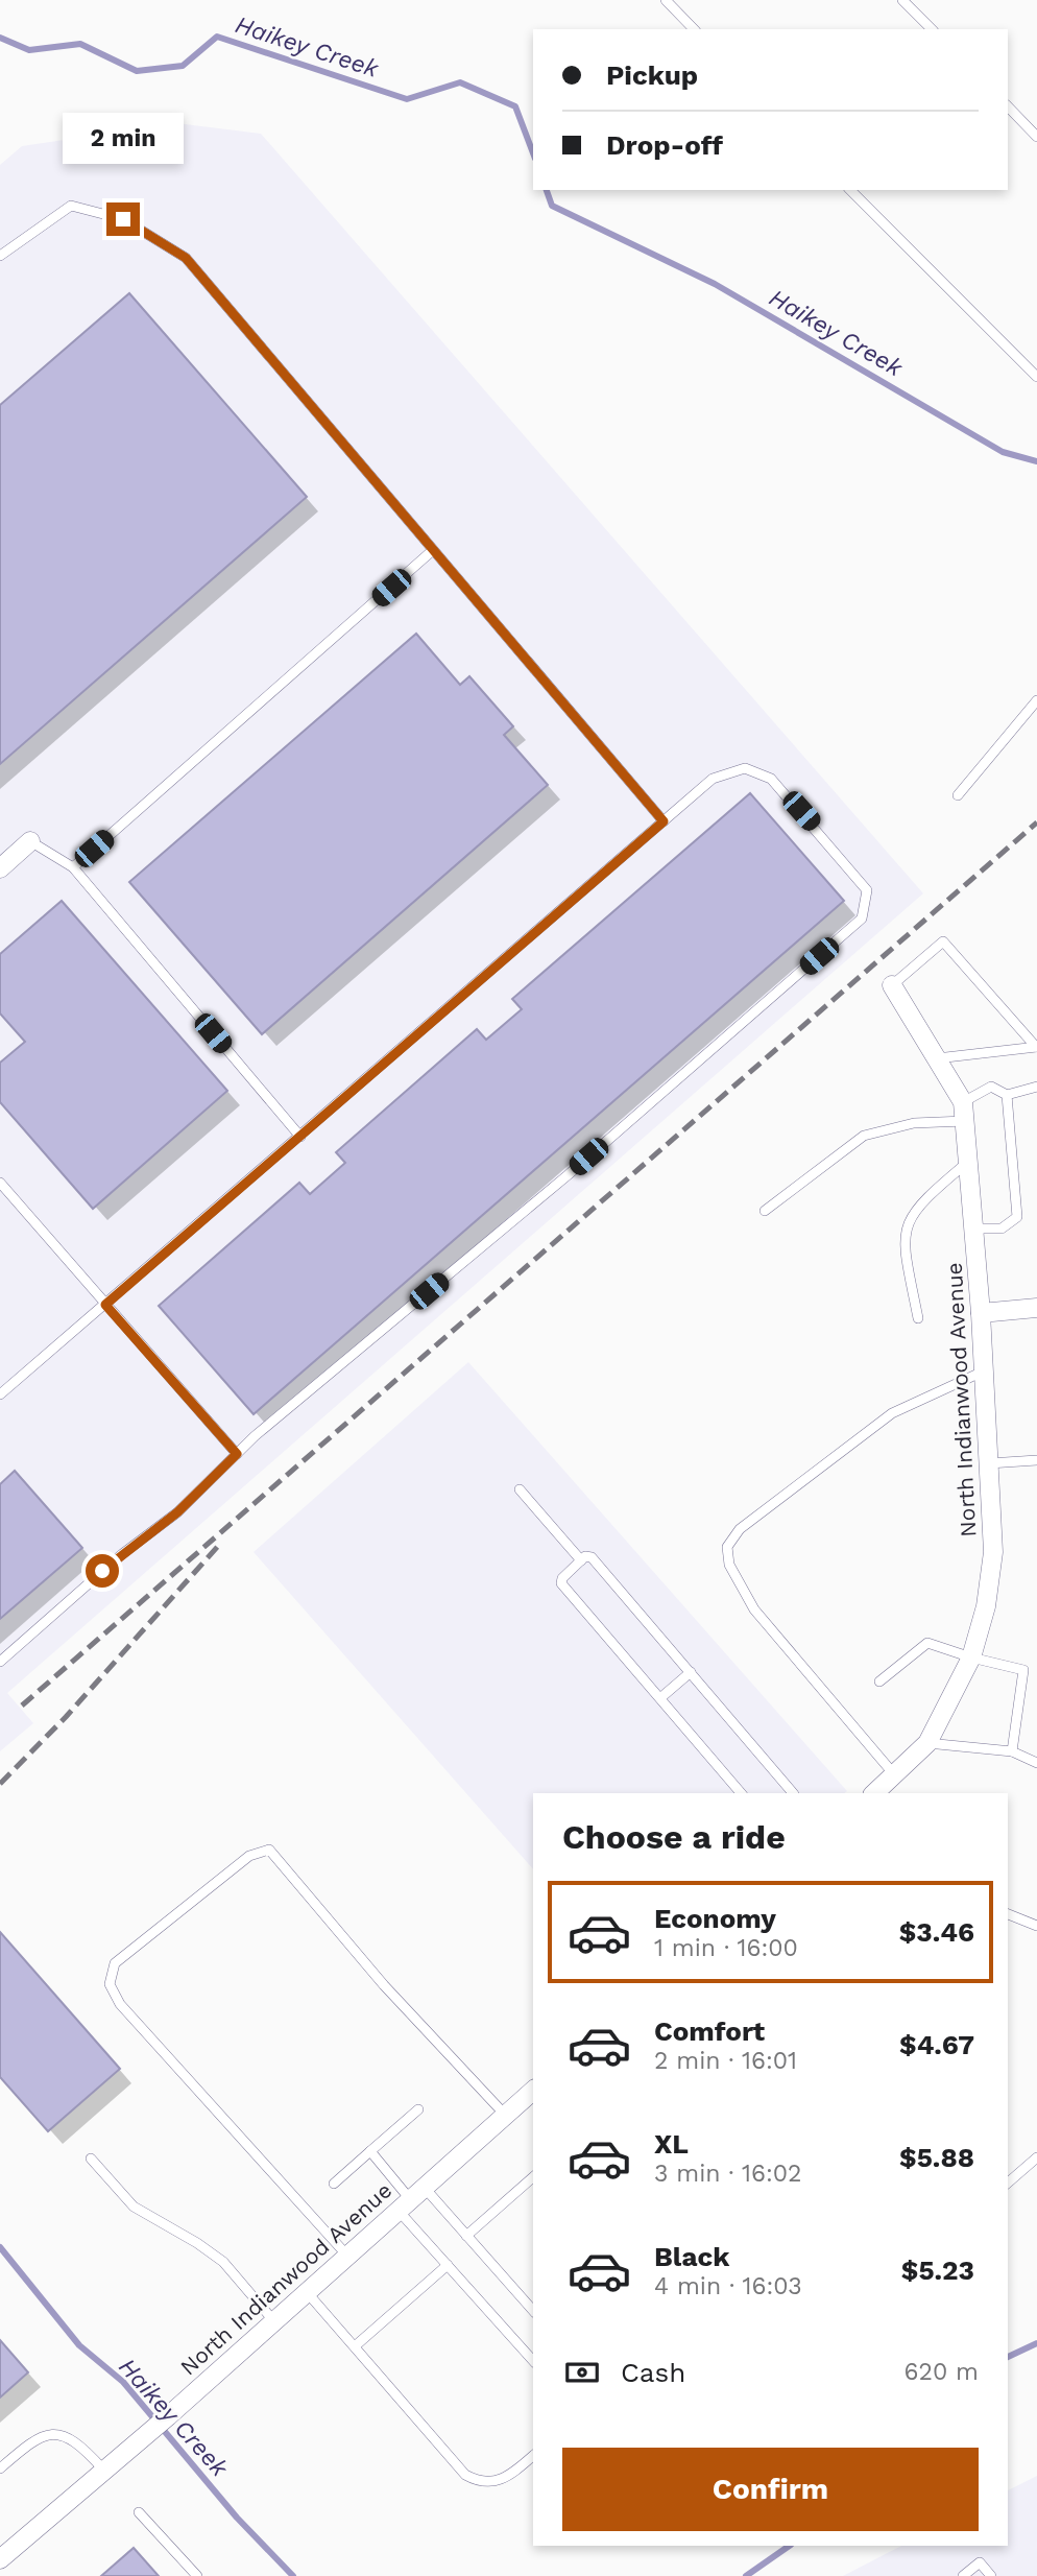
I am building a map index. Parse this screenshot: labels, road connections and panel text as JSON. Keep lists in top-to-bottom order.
{
  "streets": {
    "street": ["North Indianwood Avenue"]
  },
  "water": ["Haikey Creek"],
  "page": {
    "banner": ["Pickup", "Drop-off"],
    "bubble": "2 min",
    "heading": "Choose a ride",
    "list": [
      {
        "name": "Economy",
        "note": "1 min · 16:00",
        "value": "$3.46"
      },
      {
        "name": "Comfort",
        "note": "2 min · 16:01",
        "value": "$4.67"
      },
      {
        "name": "XL",
        "note": "3 min · 16:02",
        "value": "$5.88"
      },
      {
        "name": "Black",
        "note": "4 min · 16:03",
        "value": "$5.23"
      }
    ],
    "pay": ["Cash", "620 m"],
    "buttons": "Confirm"
  }
}
